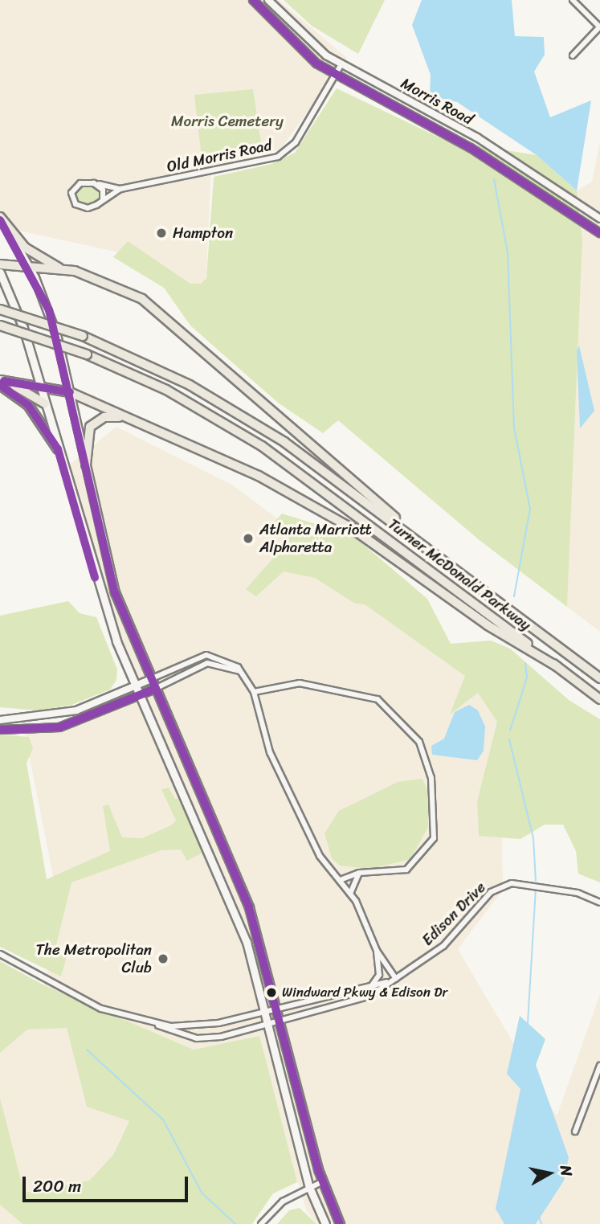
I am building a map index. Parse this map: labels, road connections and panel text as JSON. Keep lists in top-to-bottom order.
{
  "streets": {
    "highway": ["Turner McDonald Parkway"],
    "street": ["Morris Road", "Old Morris Road", "Edison Drive"]
  },
  "crossings": [
    ["Morris Road", "Old Morris Road"]
  ],
  "parks": ["Morris Cemetery"],
  "places": [
    "Hampton",
    "Atlanta Marriott Alpharetta",
    "The Metropolitan Club",
    "Windward Pkwy & Edison Dr"
  ],
  "scale_bar": "200 m",
  "north": "right"
}
